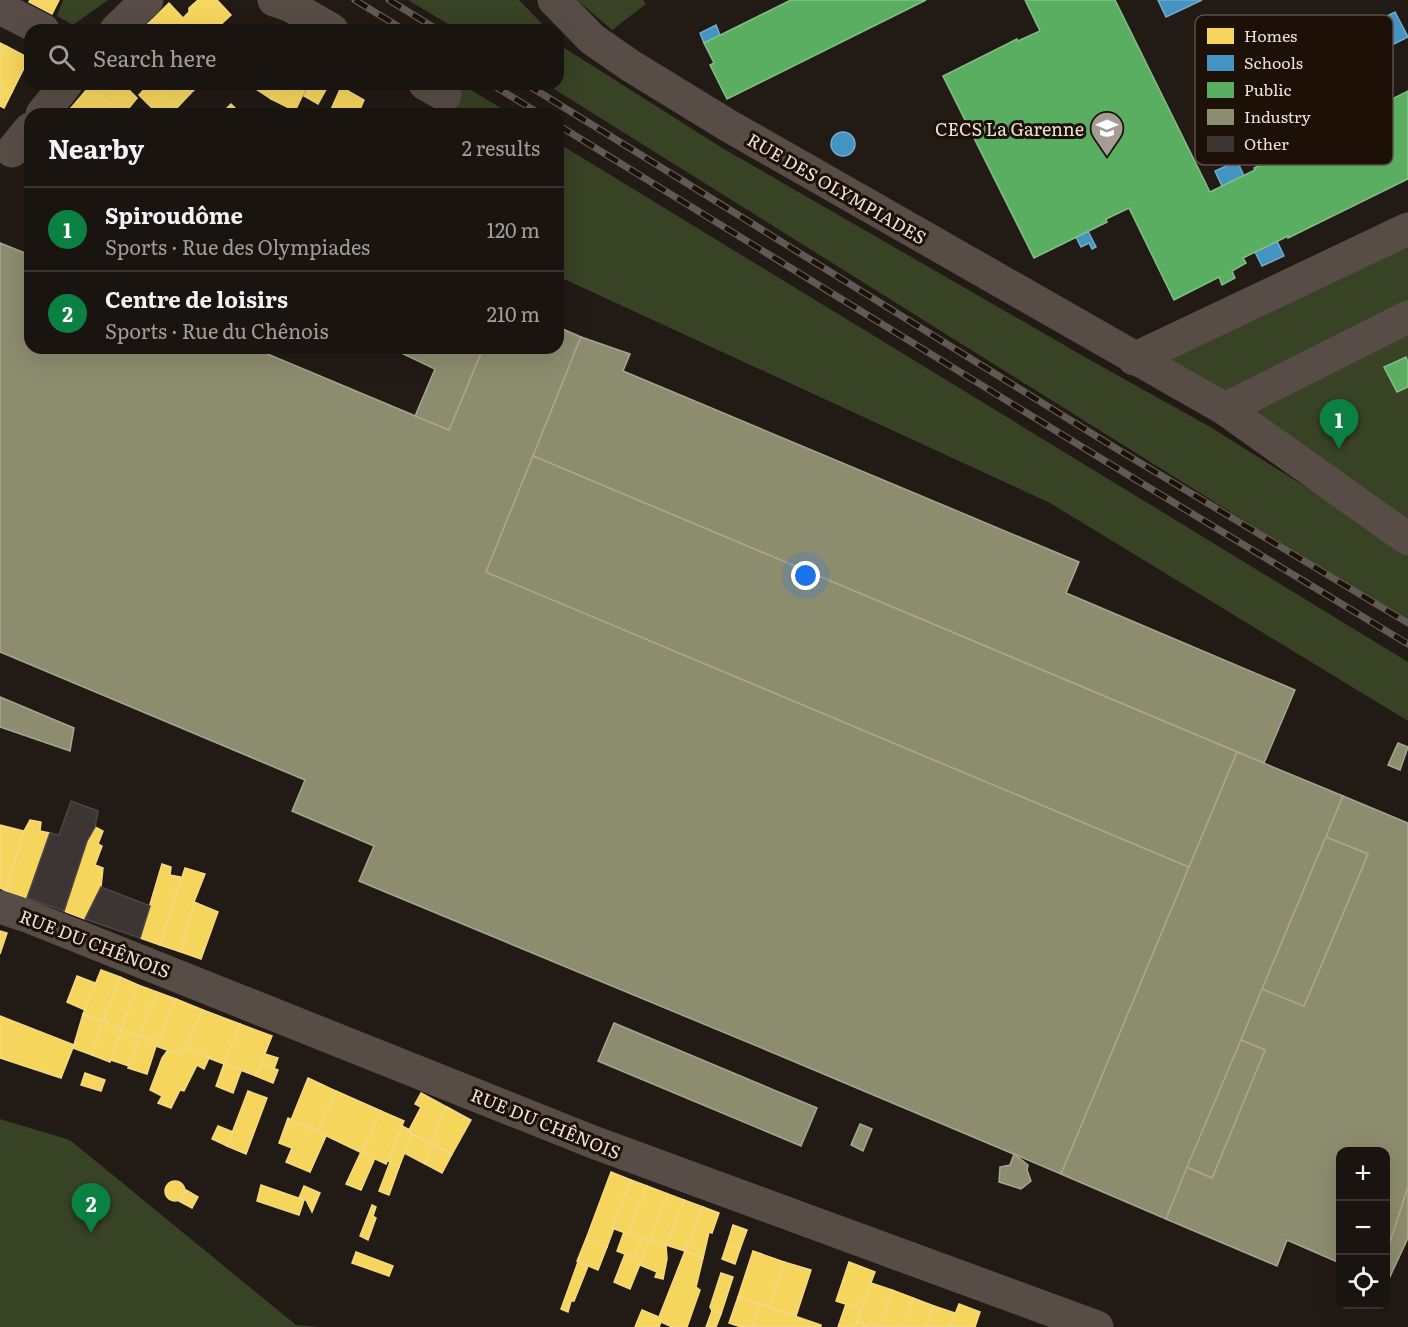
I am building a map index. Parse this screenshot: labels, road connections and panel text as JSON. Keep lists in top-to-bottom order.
{
  "streets": {
    "street": ["RUE DES OLYMPIADES", "RUE DU CHÊNOIS"]
  },
  "places": {
    "school or university": ["CECS La Garenne"]
  },
  "legend": [
    "Homes",
    "Schools",
    "Public",
    "Industry",
    "Other"
  ],
  "page": {
    "search": "Search here",
    "heading": ["Nearby", "2 results"],
    "list": [
      {
        "mark": "1",
        "name": "Spiroudôme",
        "note": "Sports · Rue des Olympiades",
        "value": "120 m"
      },
      {
        "mark": "2",
        "name": "Centre de loisirs",
        "note": "Sports · Rue du Chênois",
        "value": "210 m"
      }
    ],
    "pins": ["1", "2"],
    "map_buttons": ["+", "−"]
  }
}
